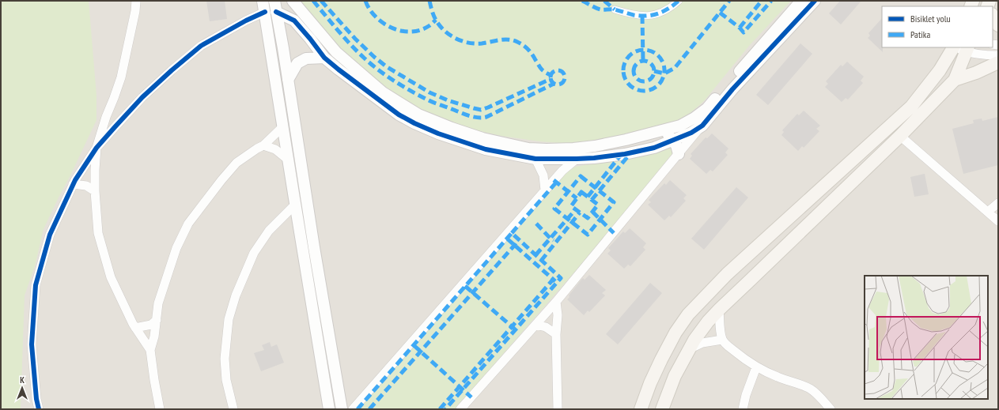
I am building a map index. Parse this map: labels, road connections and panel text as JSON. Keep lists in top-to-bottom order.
{
  "legend": ["Bisiklet yolu", "Patika"],
  "north": "top"
}
